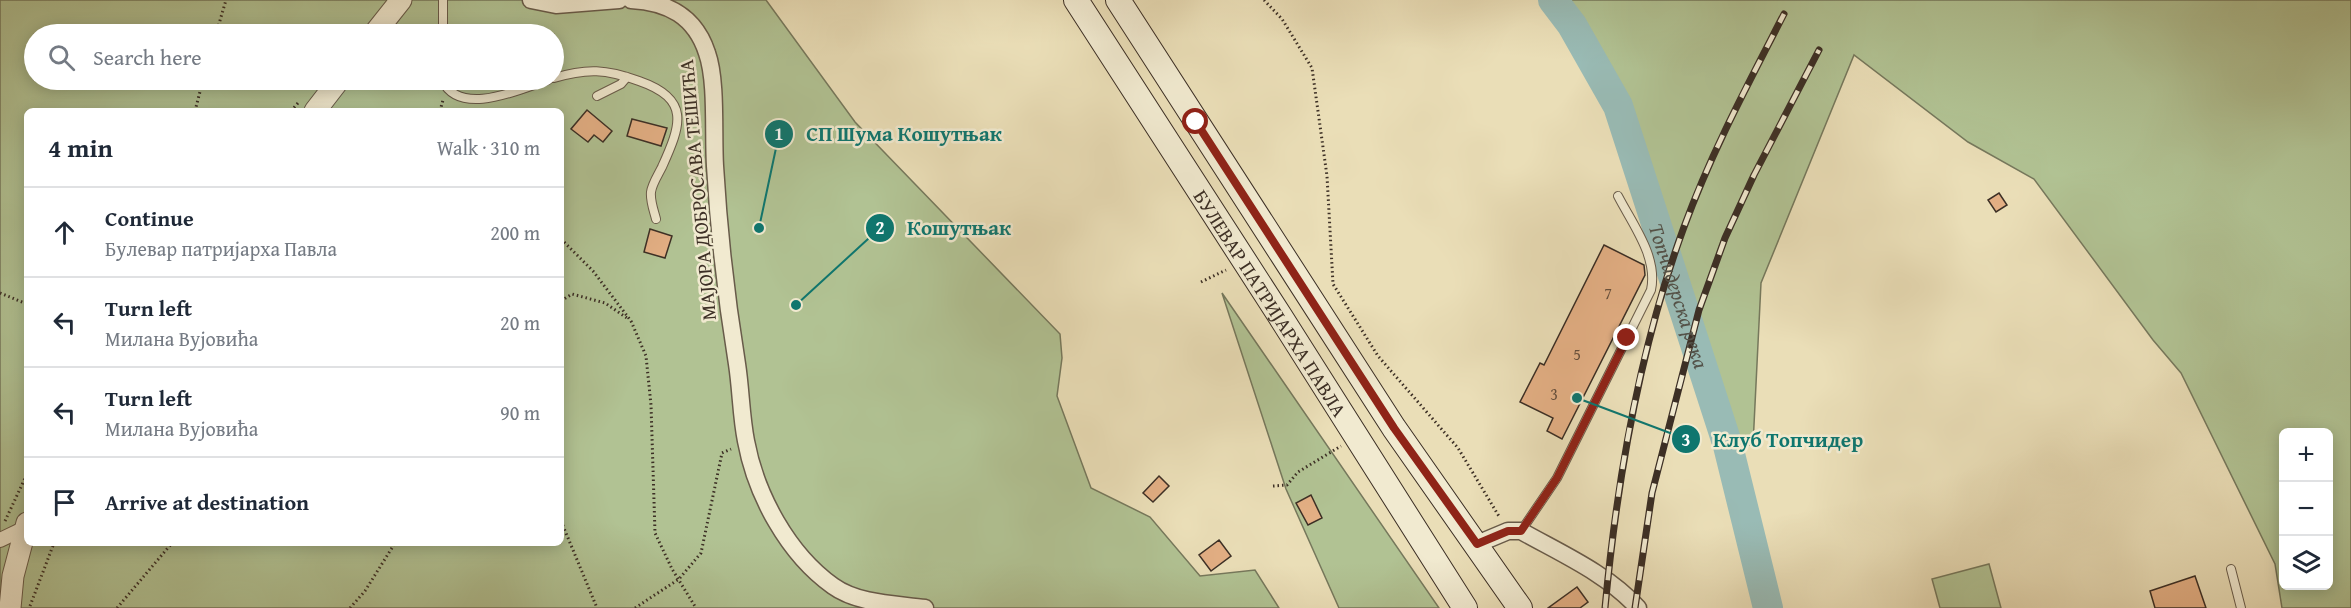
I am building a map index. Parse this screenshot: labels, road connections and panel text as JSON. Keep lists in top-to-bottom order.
{
  "streets": {
    "main road": ["БУЛЕВАР ПАТРИЈАРХА ПАВЛА"],
    "street": ["МАЈОРА ДОБРОСАВА ТЕШИЋА"]
  },
  "water": ["Топчидерска река"],
  "places": ["СП Шума Кошутњак", "Кошутњак", "Клуб Топчидер"],
  "house_numbers": ["7", "5", "3"],
  "page": {
    "search": "Search here",
    "heading": ["4 min", "Walk · 310 m"],
    "list": [
      ["Continue", "Булевар патријарха Павла", "200 m"],
      ["Turn left", "Милана Вујовића", "20 m"],
      ["Turn left", "Милана Вујовића", "90 m"],
      "Arrive at destination"
    ],
    "map_buttons": ["+", "−"]
  }
}
